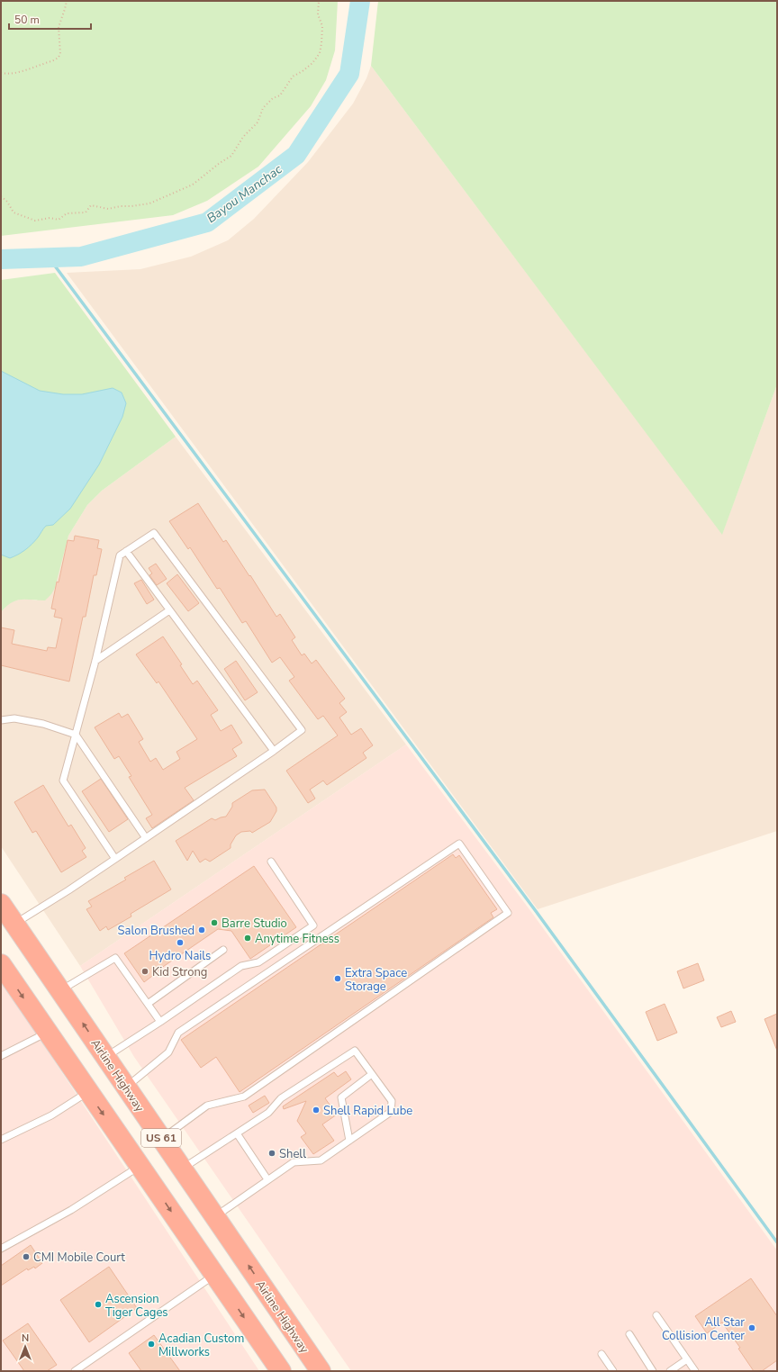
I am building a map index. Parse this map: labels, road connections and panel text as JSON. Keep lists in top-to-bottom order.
{
  "streets": {
    "highway": ["Airline Highway", "US 61"]
  },
  "water": ["Bayou Manchac"],
  "places": [
    "Barre Studio",
    "Salon Brushed",
    "Anytime Fitness",
    "Hydro Nails",
    "Kid Strong",
    "Extra Space Storage",
    "Shell Rapid Lube",
    "Shell",
    "CMI Mobile Court",
    "Ascension Tiger Cages",
    "All Star Collision Center",
    "Acadian Custom Millworks"
  ],
  "scale_bar": "50 m",
  "north": "top"
}
